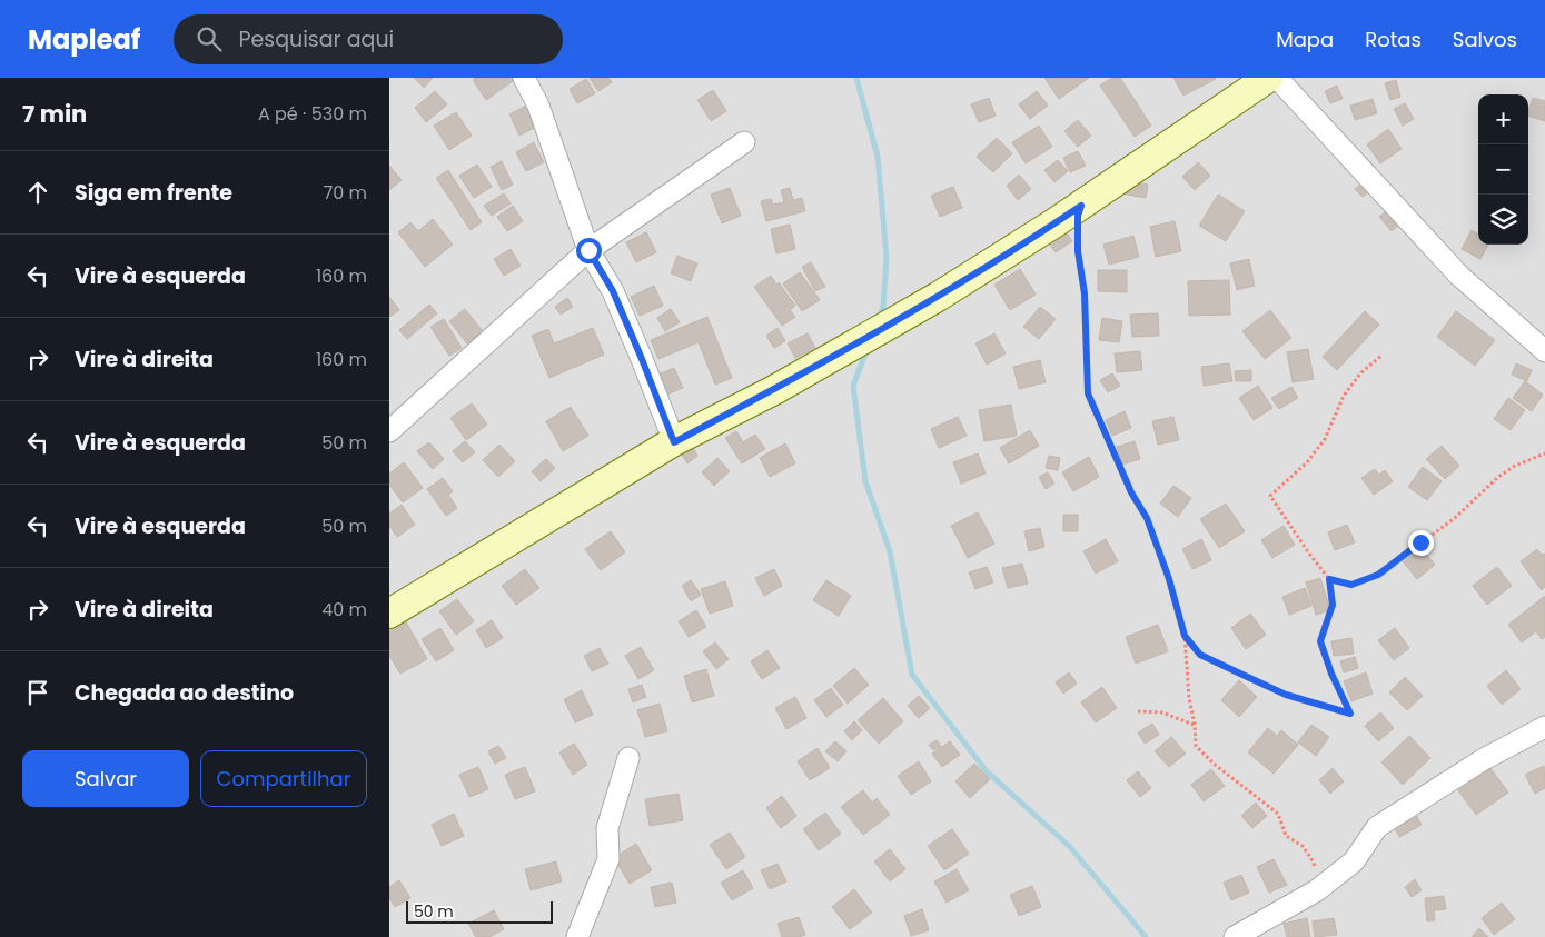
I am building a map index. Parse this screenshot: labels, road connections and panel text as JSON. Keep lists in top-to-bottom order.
{
  "scale_bar": "50 m",
  "page": {
    "header": "Mapleaf",
    "search": "Pesquisar aqui",
    "nav": ["Mapa", "Rotas", "Salvos"],
    "heading": ["7 min", "A pé · 530 m"],
    "map_buttons": ["+", "−"],
    "list": [
      ["Siga em frente", "70 m"],
      ["Vire à esquerda", "160 m"],
      ["Vire à direita", "160 m"],
      ["Vire à esquerda", "50 m"],
      ["Vire à esquerda", "50 m"],
      ["Vire à direita", "40 m"],
      "Chegada ao destino"
    ],
    "buttons": ["Salvar", "Compartilhar"],
    "scale": "50 m"
  }
}
